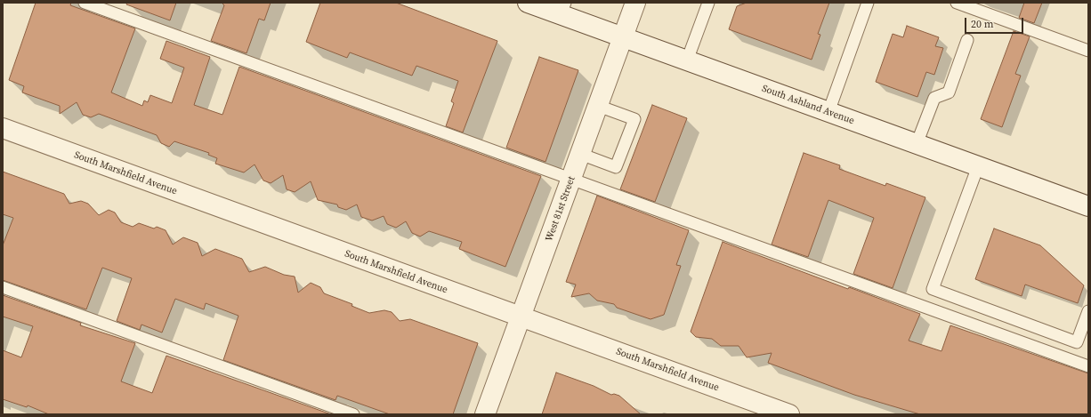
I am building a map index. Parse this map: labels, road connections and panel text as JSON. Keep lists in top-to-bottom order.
{
  "streets": {
    "street": ["South Ashland Avenue", "South Marshfield Avenue", "West 81st Street"]
  },
  "crossings": [
    ["South Ashland Avenue", "West 81st Street"],
    ["South Marshfield Avenue", "West 81st Street"]
  ],
  "scale_bar": "20 m"
}
